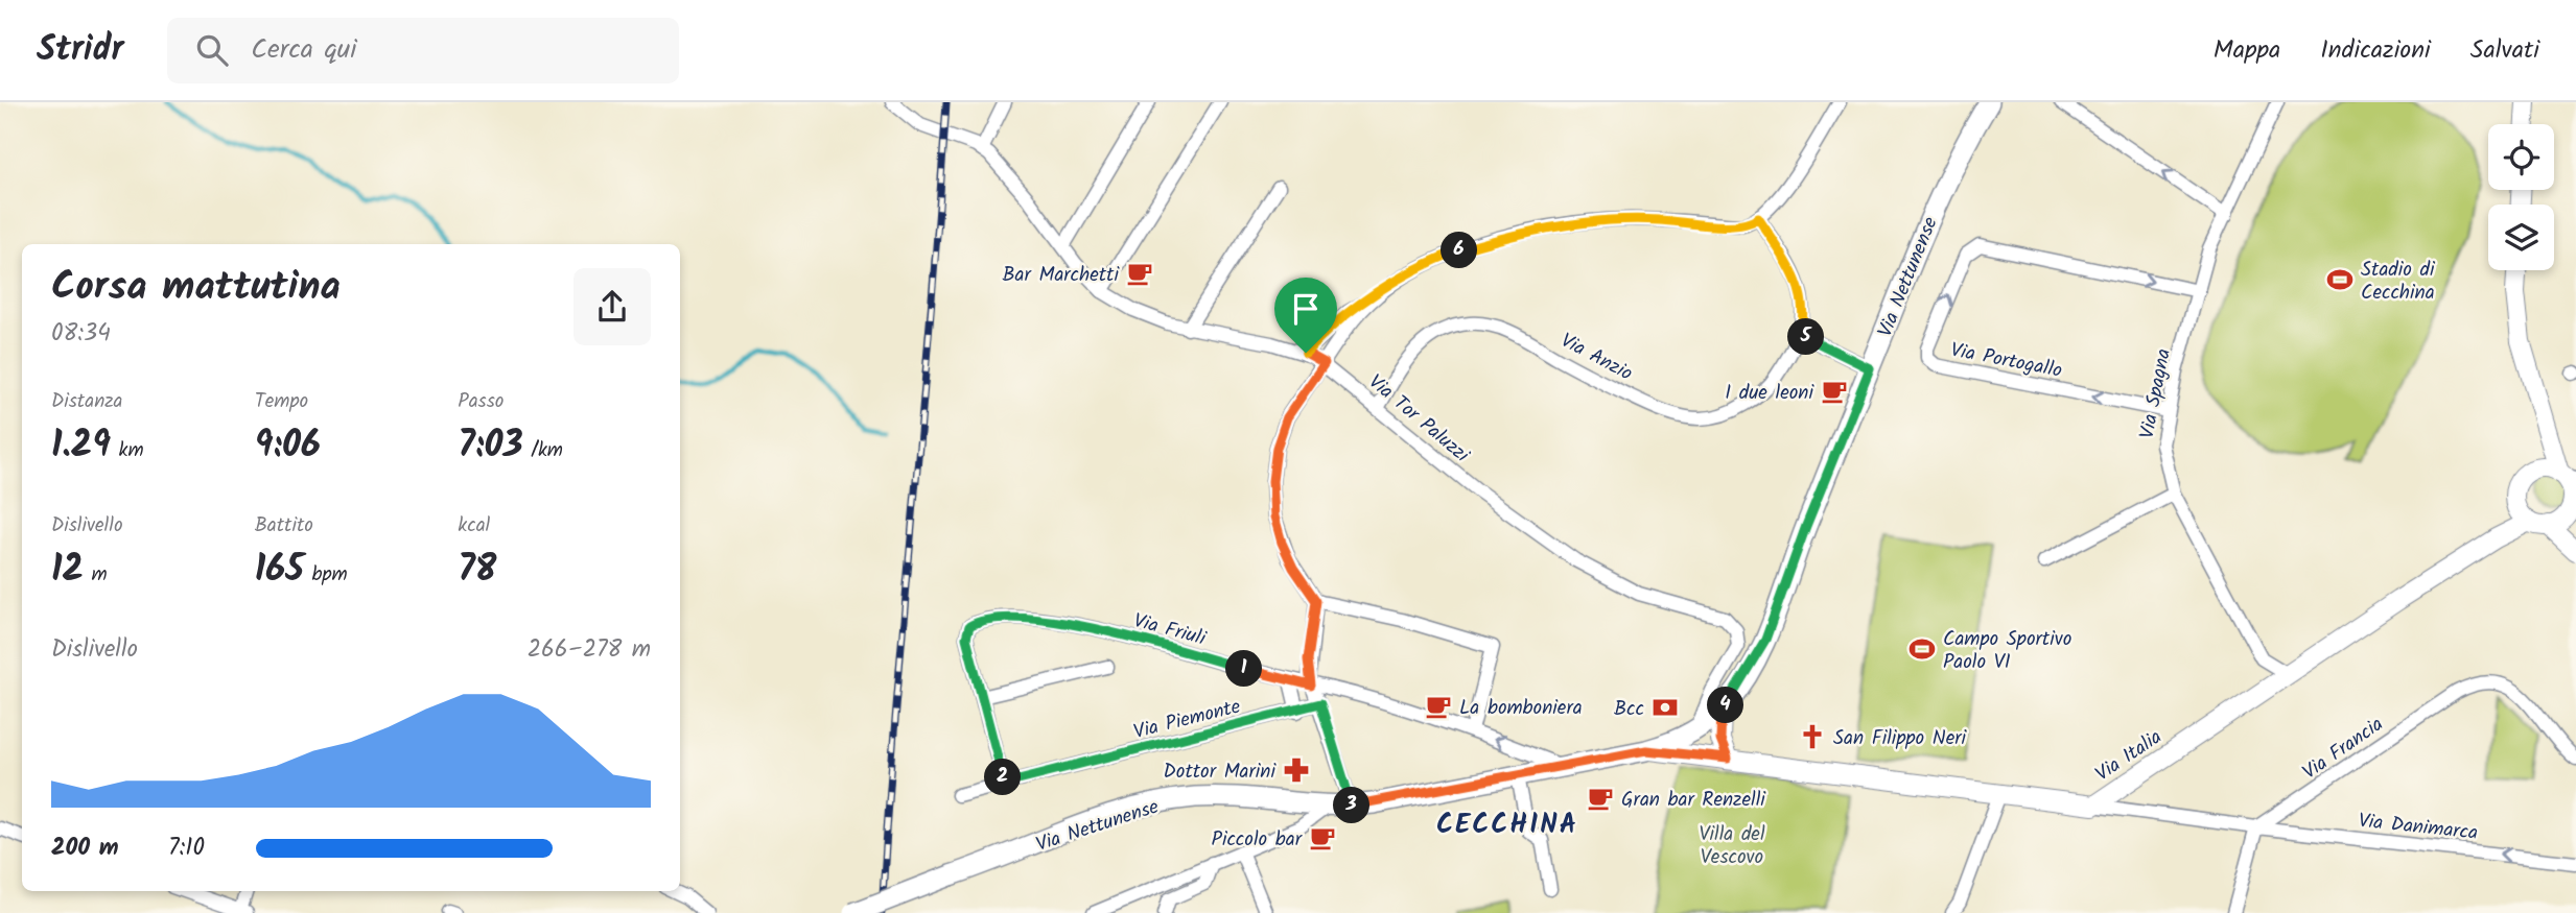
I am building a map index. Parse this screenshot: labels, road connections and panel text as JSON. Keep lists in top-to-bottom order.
{
  "streets": {
    "main road": ["Via Nettunense"],
    "street": [
      "Via Anzio",
      "Via Portogallo",
      "Via Spagna",
      "Via Tor Paluzzi",
      "Via Friuli",
      "Via Piemonte",
      "Via Francia",
      "Via Italia",
      "Via Danimarca"
    ]
  },
  "crossings": [
    ["Via Nettunense", "Via Tor Paluzzi"],
    ["Via Nettunense", "Via Friuli"],
    ["Via Nettunense", "Via Italia"],
    ["Via Anzio", "Via Tor Paluzzi"],
    ["Via Portogallo", "Via Spagna"],
    ["Via Spagna", "Via Italia"],
    ["Via Francia", "Via Danimarca"]
  ],
  "one_way": ["Via Danimarca"],
  "districts": ["CECCHINA"],
  "parks": ["Villa del Vescovo"],
  "places": {
    "cafe": [
      "Bar Marchetti",
      "I due leoni",
      "La bomboniera",
      "Gran bar Renzelli",
      "Piccolo bar"
    ],
    "sports": ["Stadio di Cecchina", "Campo Sportivo Paolo VI"],
    "bank": ["Bcc"],
    "church": ["San Filippo Neri"],
    "pharmacy": ["Dottor Marini"]
  },
  "page": {
    "header": "Stridr",
    "search": "Cerca qui",
    "nav": ["Mappa", "Indicazioni", "Salvati"],
    "pins": [
      "6",
      "5",
      "1",
      "4",
      "2",
      "3"
    ],
    "heading": ["Corsa mattutina", "08:34"],
    "stats": [
      ["Distanza", "1.29 km"],
      ["Tempo", "9:06"],
      ["Passo", "7:03 /km"],
      ["Dislivello", "12 m"],
      ["Battito", "165 bpm"],
      ["kcal", "78"]
    ],
    "chart": ["Dislivello", "266–278 m"],
    "list": [
      {
        "name": "200 m",
        "note": "7:10"
      }
    ]
  }
}
